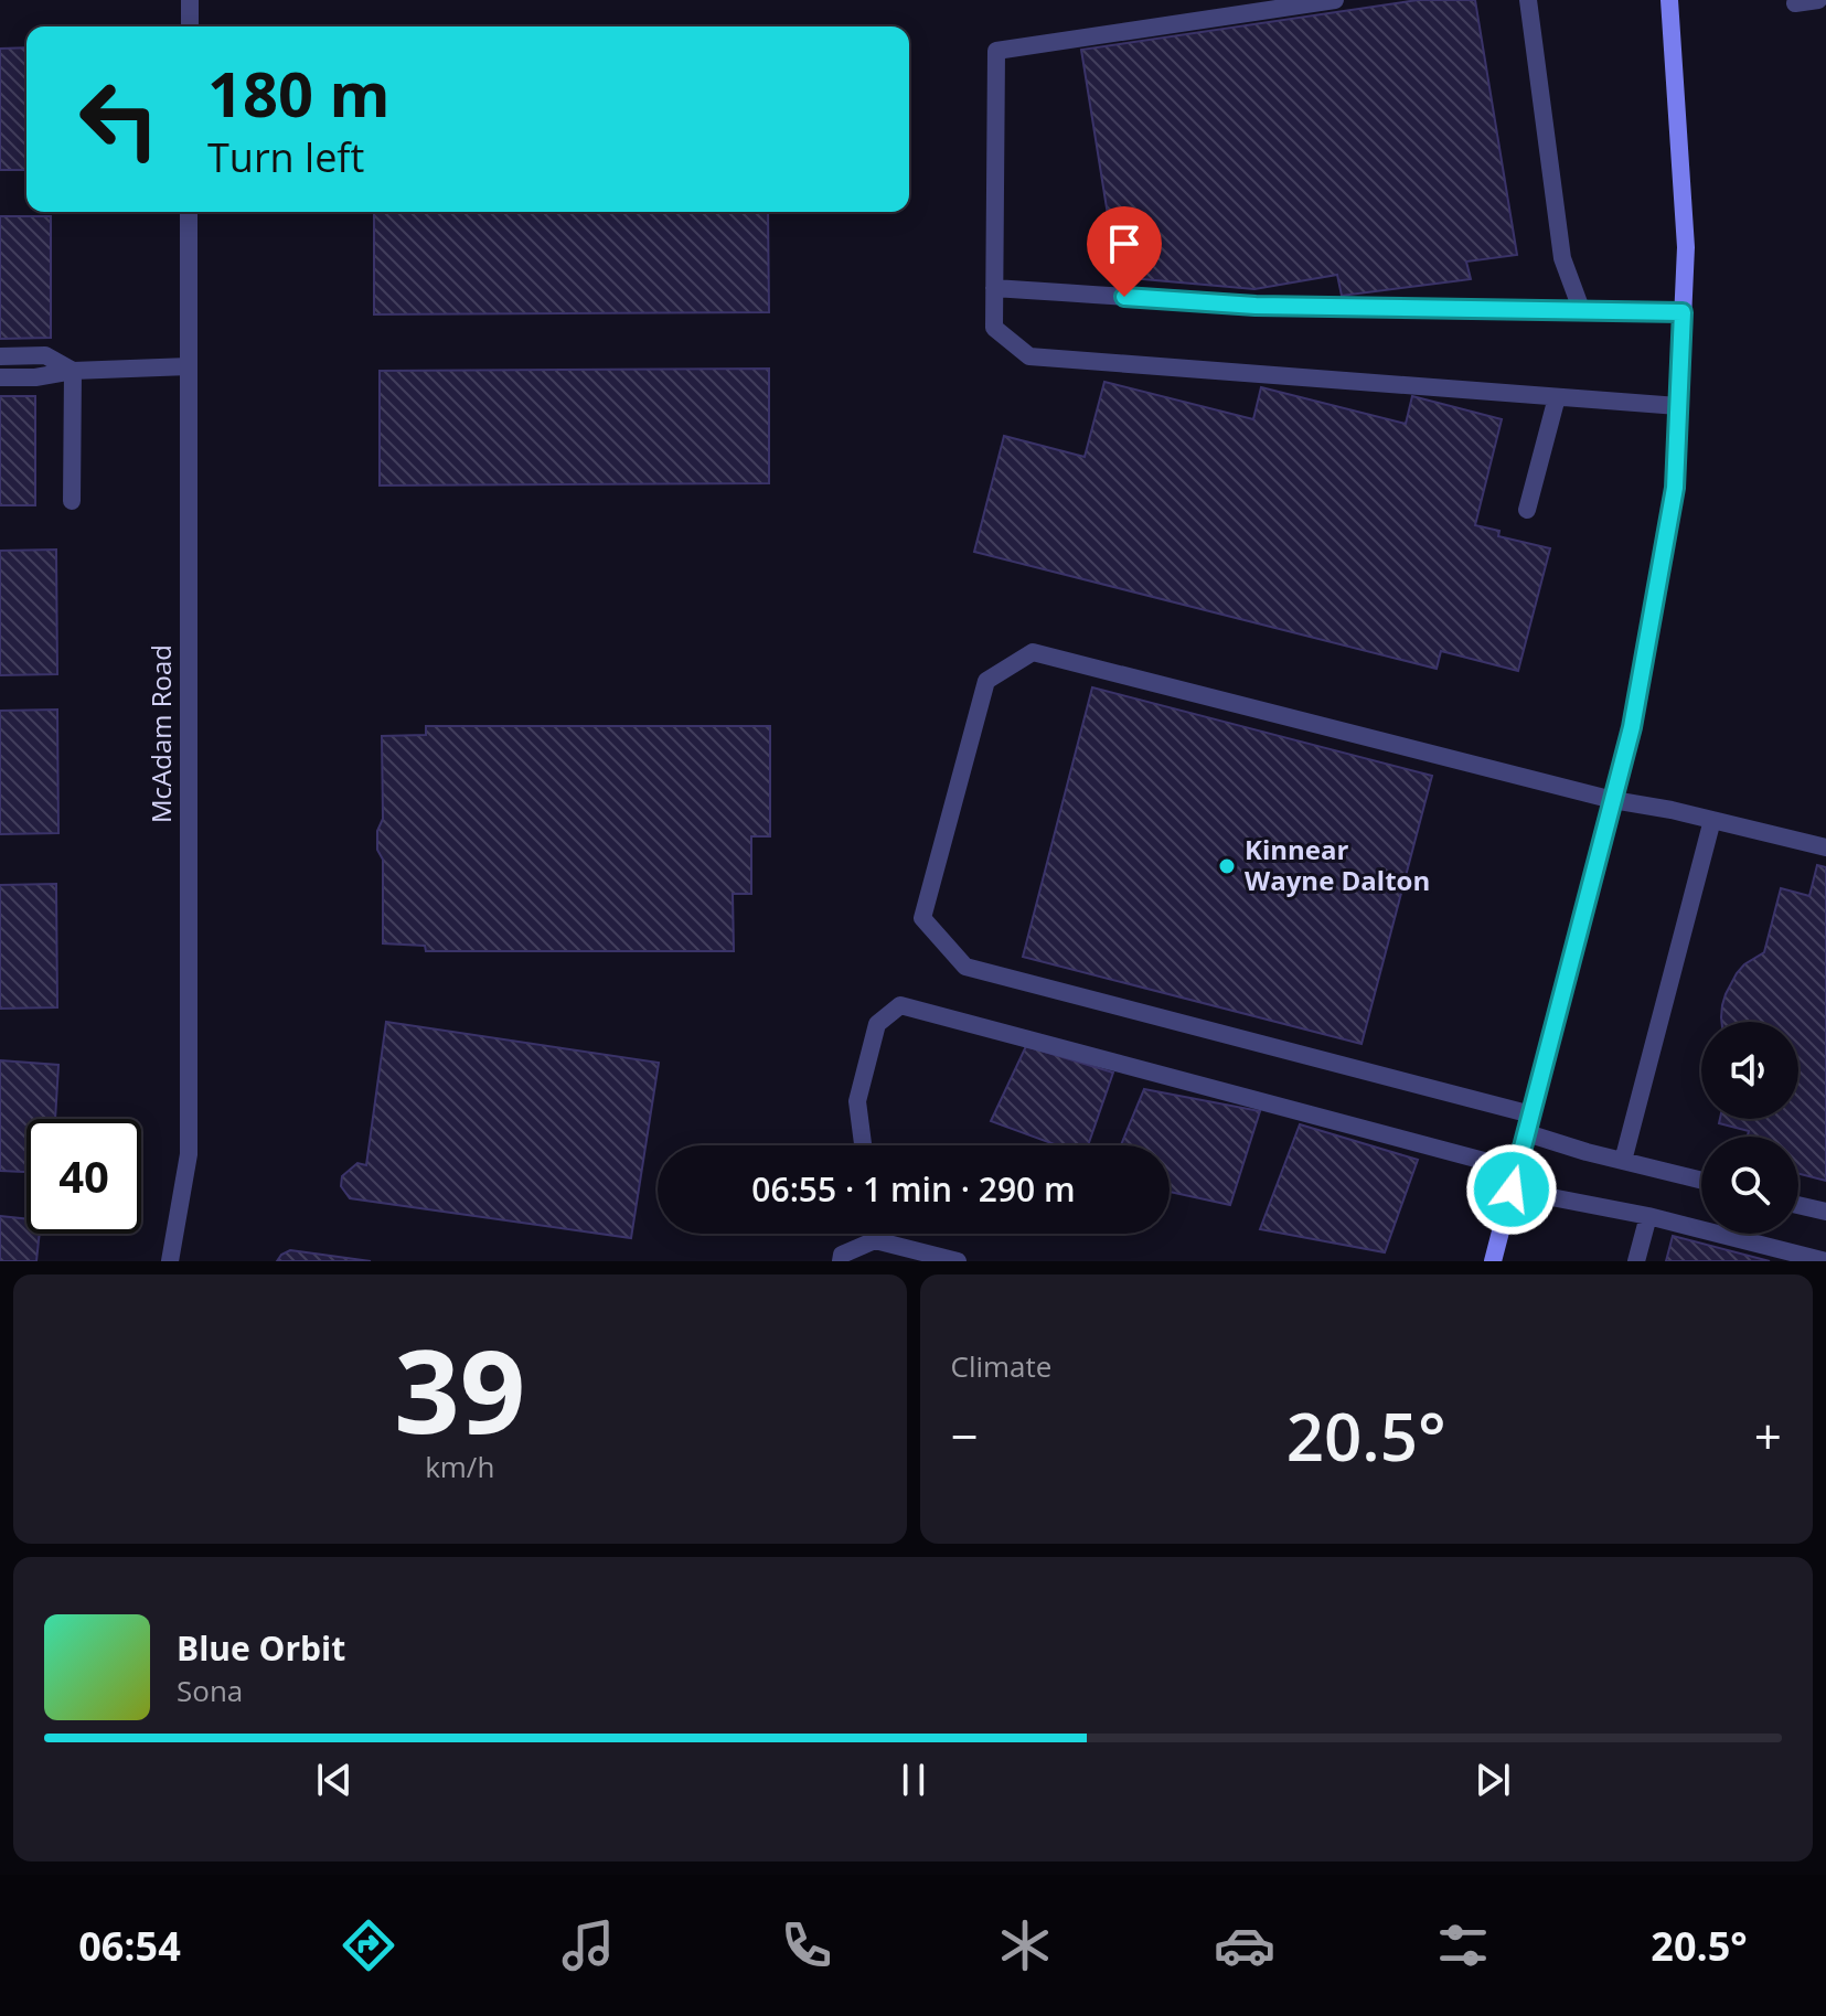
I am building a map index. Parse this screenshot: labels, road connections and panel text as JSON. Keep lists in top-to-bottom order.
{
  "streets": {
    "street": ["McAdam Road"]
  },
  "places": ["Kinnear Wayne Dalton"],
  "page": {
    "turn": ["180 m", "Turn left"],
    "limit": "40",
    "trip": "06:55 · 1 min · 290 m",
    "tile": [
      ["39", "km/h"],
      "Climate"
    ],
    "heat": ["−", "20.5°", "+"],
    "song": ["Blue Orbit", "Sona"],
    "tabs": ["06:54", "20.5°"]
  }
}
